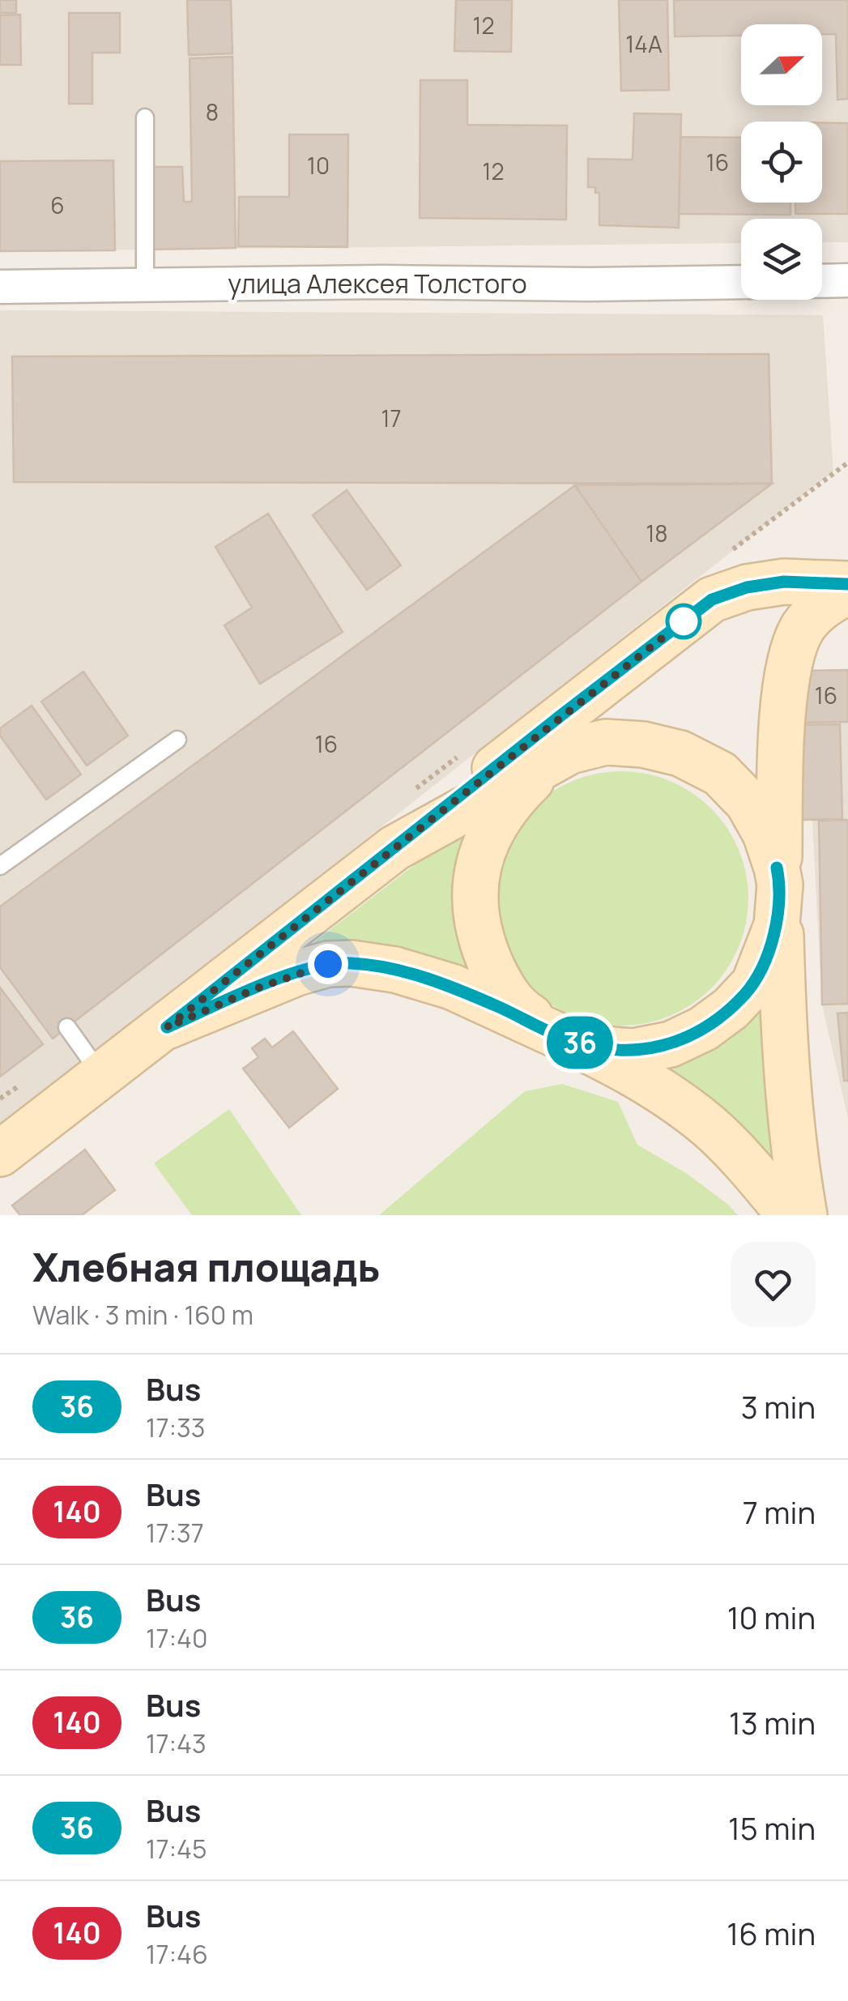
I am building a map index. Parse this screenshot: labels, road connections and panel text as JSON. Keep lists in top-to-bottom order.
{
  "streets": {
    "street": ["улица Алексея Толстого"]
  },
  "lines": ["bus line 36"],
  "house_numbers": [
    "12",
    "14А",
    "8",
    "16",
    "10",
    "12",
    "6",
    "17",
    "18",
    "16",
    "16"
  ],
  "north": "right",
  "page": {
    "on_map": "36",
    "heading": ["Хлебная площадь", "Walk · 3 min · 160 m"],
    "list": [
      {
        "mark": "36",
        "name": "Bus",
        "note": "17:33",
        "value": "3 min"
      },
      {
        "mark": "140",
        "name": "Bus",
        "note": "17:37",
        "value": "7 min"
      },
      {
        "mark": "36",
        "name": "Bus",
        "note": "17:40",
        "value": "10 min"
      },
      {
        "mark": "140",
        "name": "Bus",
        "note": "17:43",
        "value": "13 min"
      },
      {
        "mark": "36",
        "name": "Bus",
        "note": "17:45",
        "value": "15 min"
      },
      {
        "mark": "140",
        "name": "Bus",
        "note": "17:46",
        "value": "16 min"
      }
    ]
  }
}
